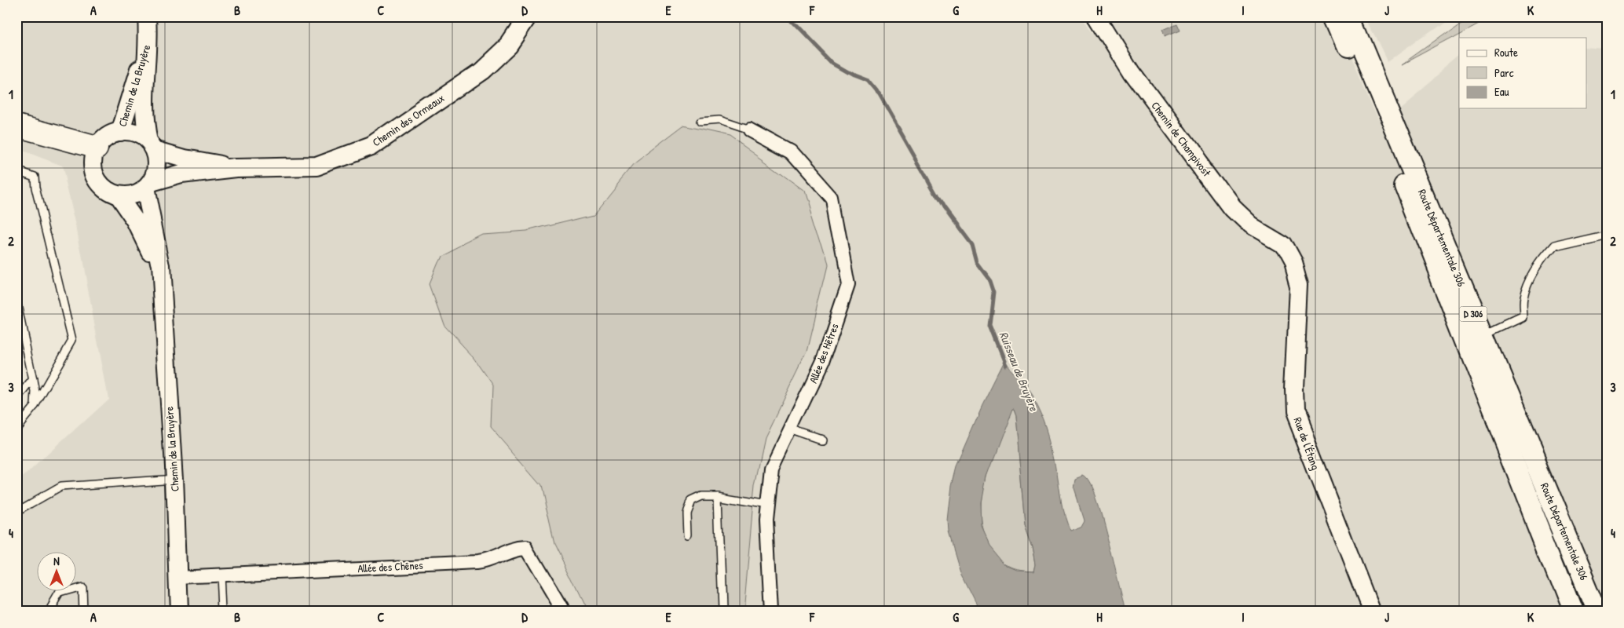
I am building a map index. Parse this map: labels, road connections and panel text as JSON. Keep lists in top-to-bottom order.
{
  "streets": {
    "main road": ["Route Départementale 306", "D 306"],
    "street": [
      "Chemin de la Bruyère",
      "Chemin des Ormeaux",
      "Chemin de Champivost",
      "Allée des Hêtres",
      "Rue de l'Étang",
      "Allée des Chênes"
    ]
  },
  "crossings": [
    ["Chemin de la Bruyère", "Chemin des Ormeaux"],
    ["Chemin de la Bruyère", "Allée des Chênes"],
    ["Chemin de Champivost", "Rue de l'Étang"]
  ],
  "water": ["Ruisseau de Bruyère"],
  "legend": ["Route", "Parc", "Eau"],
  "north": "top",
  "grid": {
    "columns": [
      "A",
      "B",
      "C",
      "D",
      "E",
      "F",
      "G",
      "H",
      "I",
      "J",
      "K"
    ],
    "rows": [
      "1",
      "2",
      "3",
      "4"
    ]
  }
}
